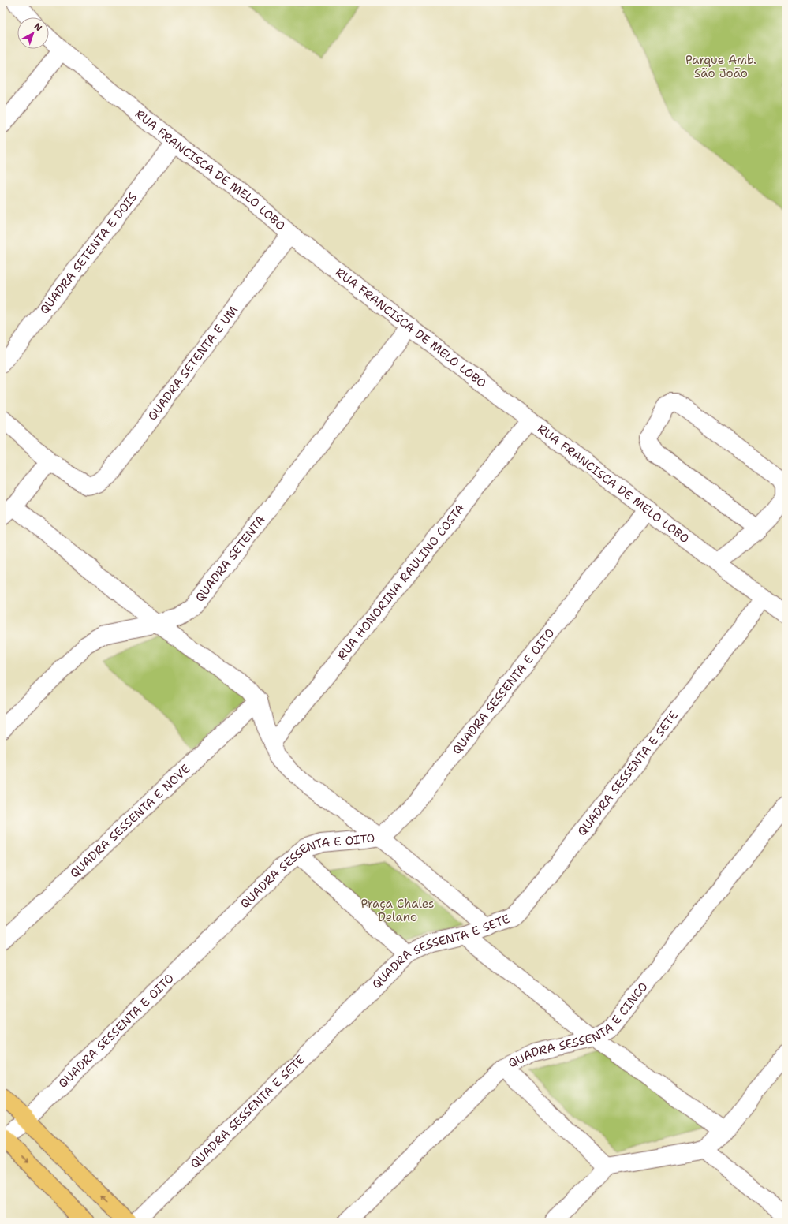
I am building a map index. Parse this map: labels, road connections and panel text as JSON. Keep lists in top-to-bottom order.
{
  "streets": {
    "street": [
      "RUA FRANCISCA DE MELO LOBO",
      "QUADRA SETENTA E DOIS",
      "QUADRA SETENTA E UM",
      "QUADRA SETENTA",
      "RUA HONORINA RAULINO COSTA",
      "QUADRA SESSENTA E OITO",
      "QUADRA SESSENTA E SETE",
      "QUADRA SESSENTA E NOVE",
      "QUADRA SESSENTA E CINCO"
    ]
  },
  "crossings": [
    ["RUA FRANCISCA DE MELO LOBO", "QUADRA SETENTA E DOIS"],
    ["RUA FRANCISCA DE MELO LOBO", "QUADRA SETENTA E UM"],
    ["RUA FRANCISCA DE MELO LOBO", "QUADRA SETENTA"],
    ["RUA FRANCISCA DE MELO LOBO", "RUA HONORINA RAULINO COSTA"],
    ["RUA FRANCISCA DE MELO LOBO", "QUADRA SESSENTA E OITO"],
    ["RUA FRANCISCA DE MELO LOBO", "QUADRA SESSENTA E SETE"]
  ],
  "parks": ["Parque Amb. São João", "Praça Chales Delano"],
  "north": "top right"
}
